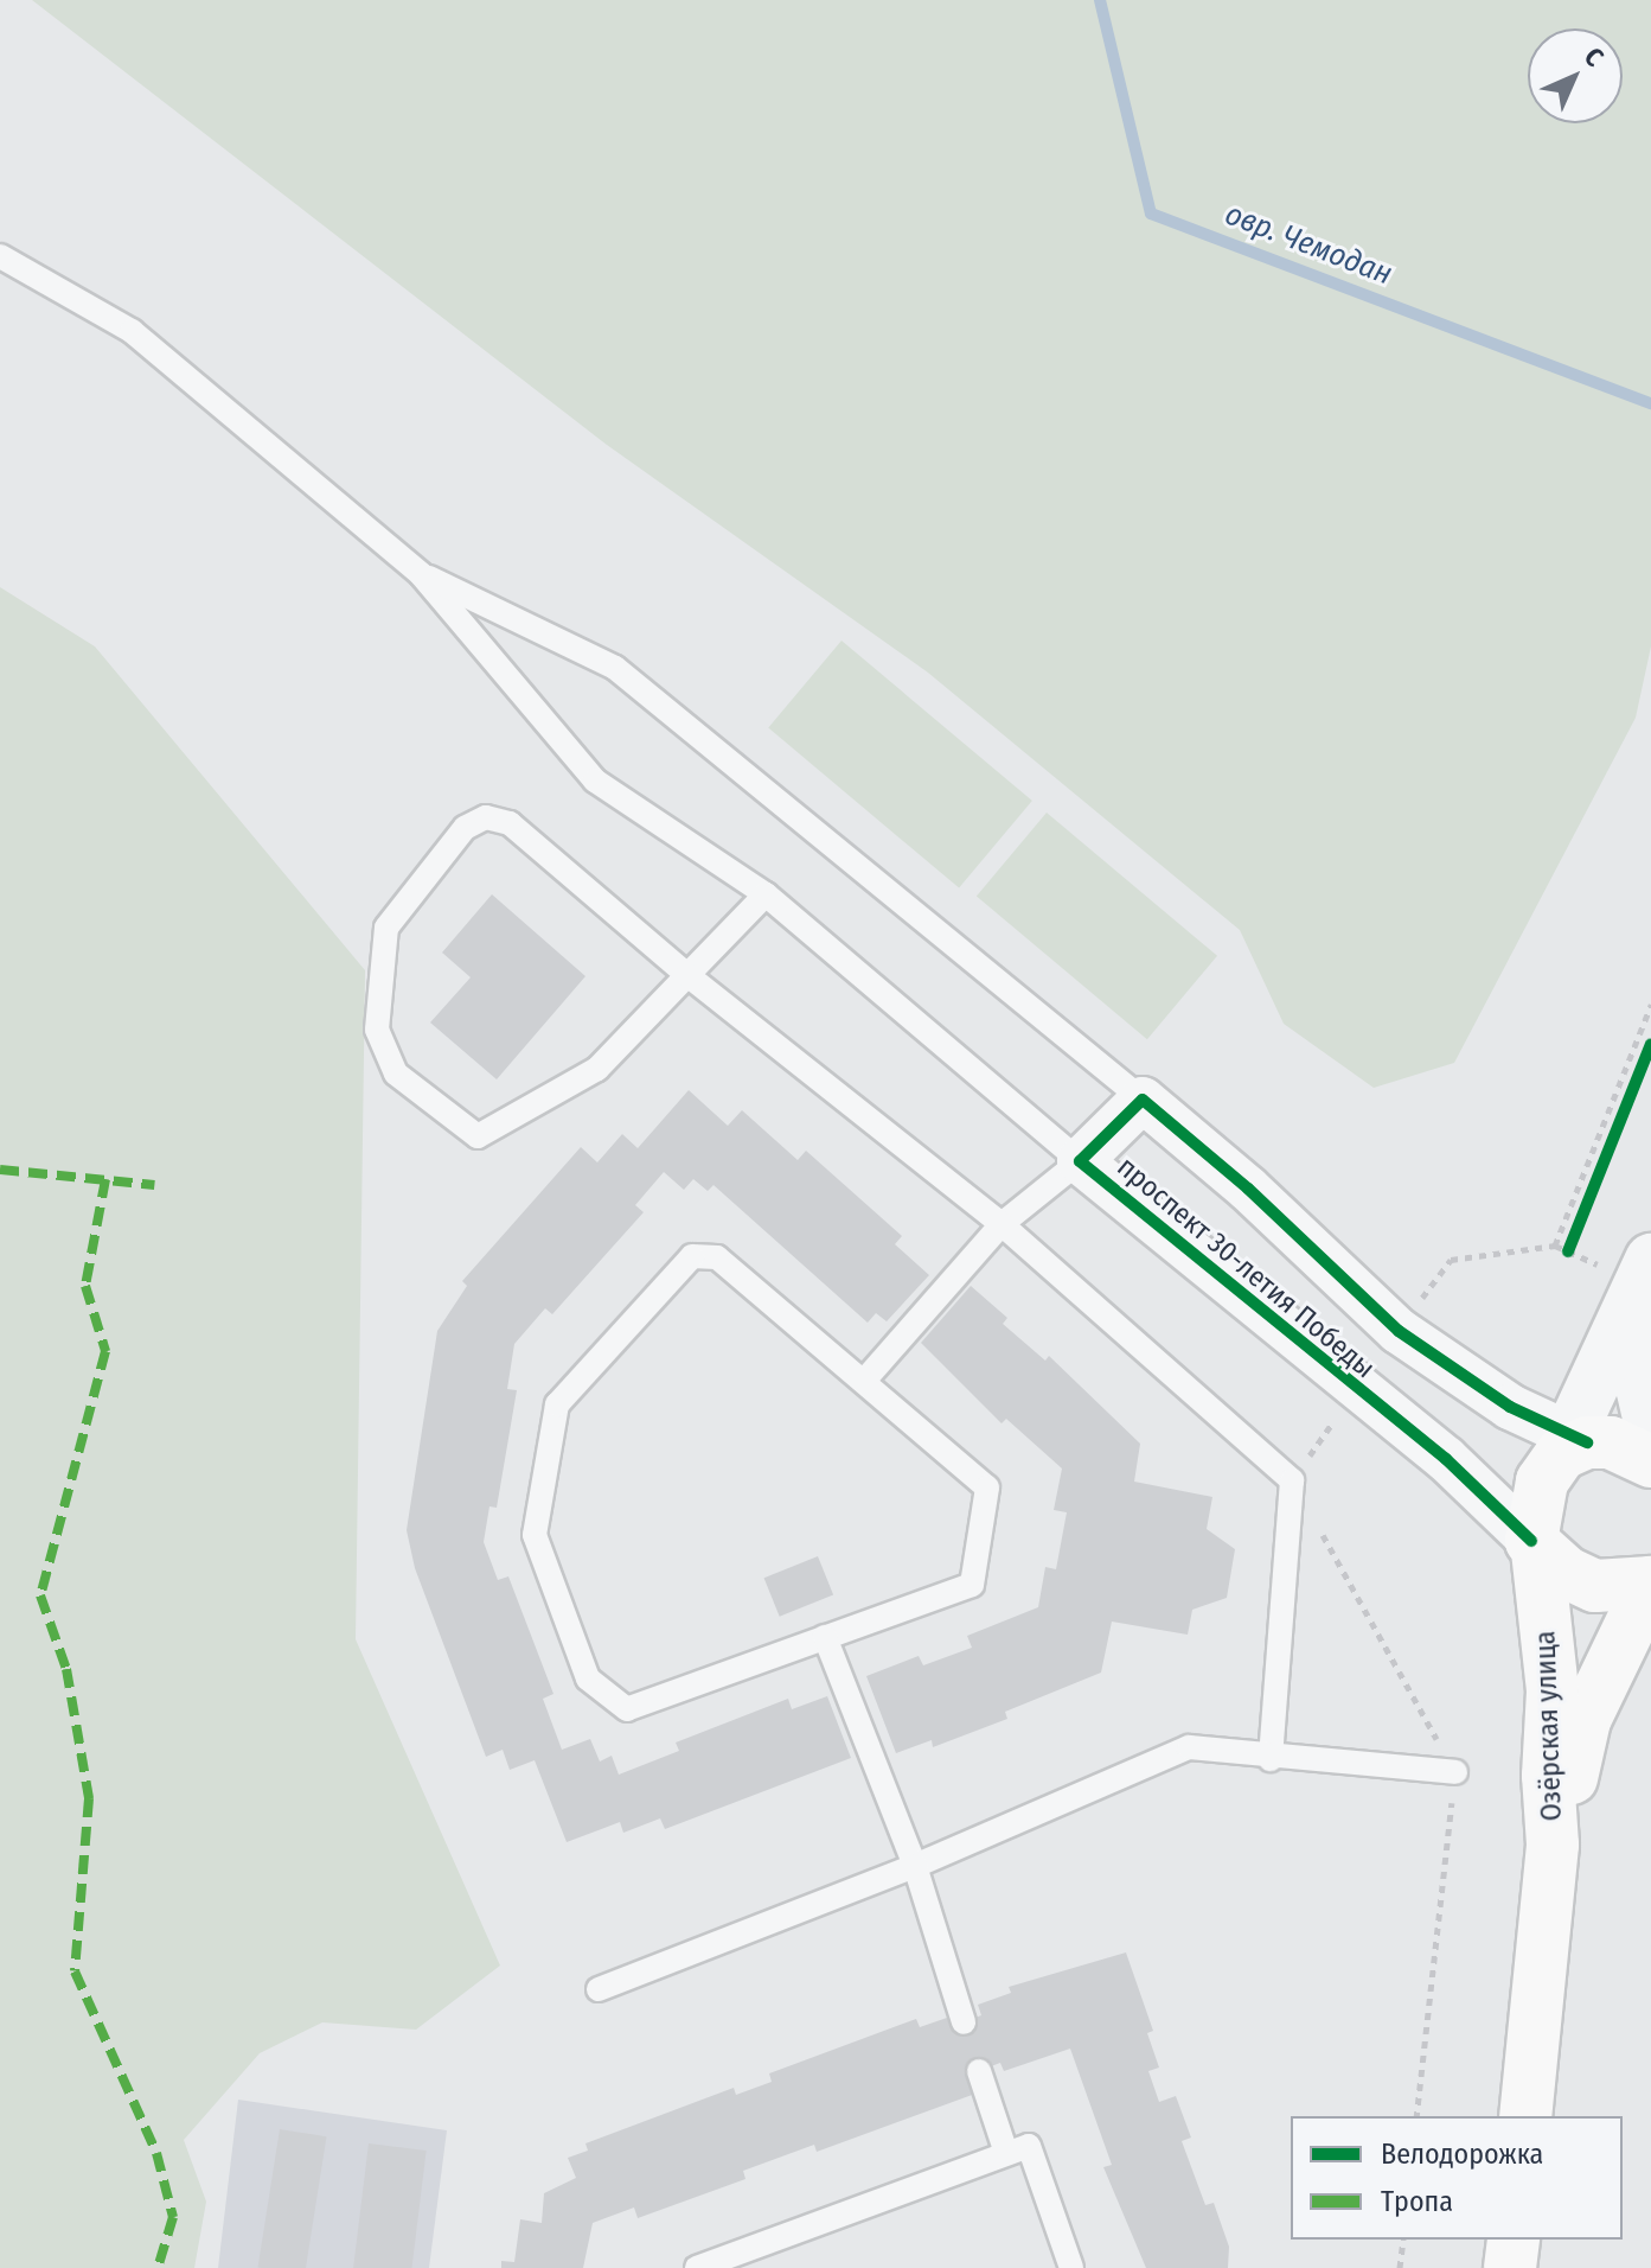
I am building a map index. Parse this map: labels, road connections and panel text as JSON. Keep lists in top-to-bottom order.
{
  "streets": {
    "main road": ["Озёрская улица"],
    "street": ["проспект 30-летия Победы"]
  },
  "crossings": [
    ["проспект 30-летия Победы", "Озёрская улица"]
  ],
  "water": ["овр. Чемодан"],
  "legend": ["Велодорожка", "Тропа"],
  "north": "top right"
}
